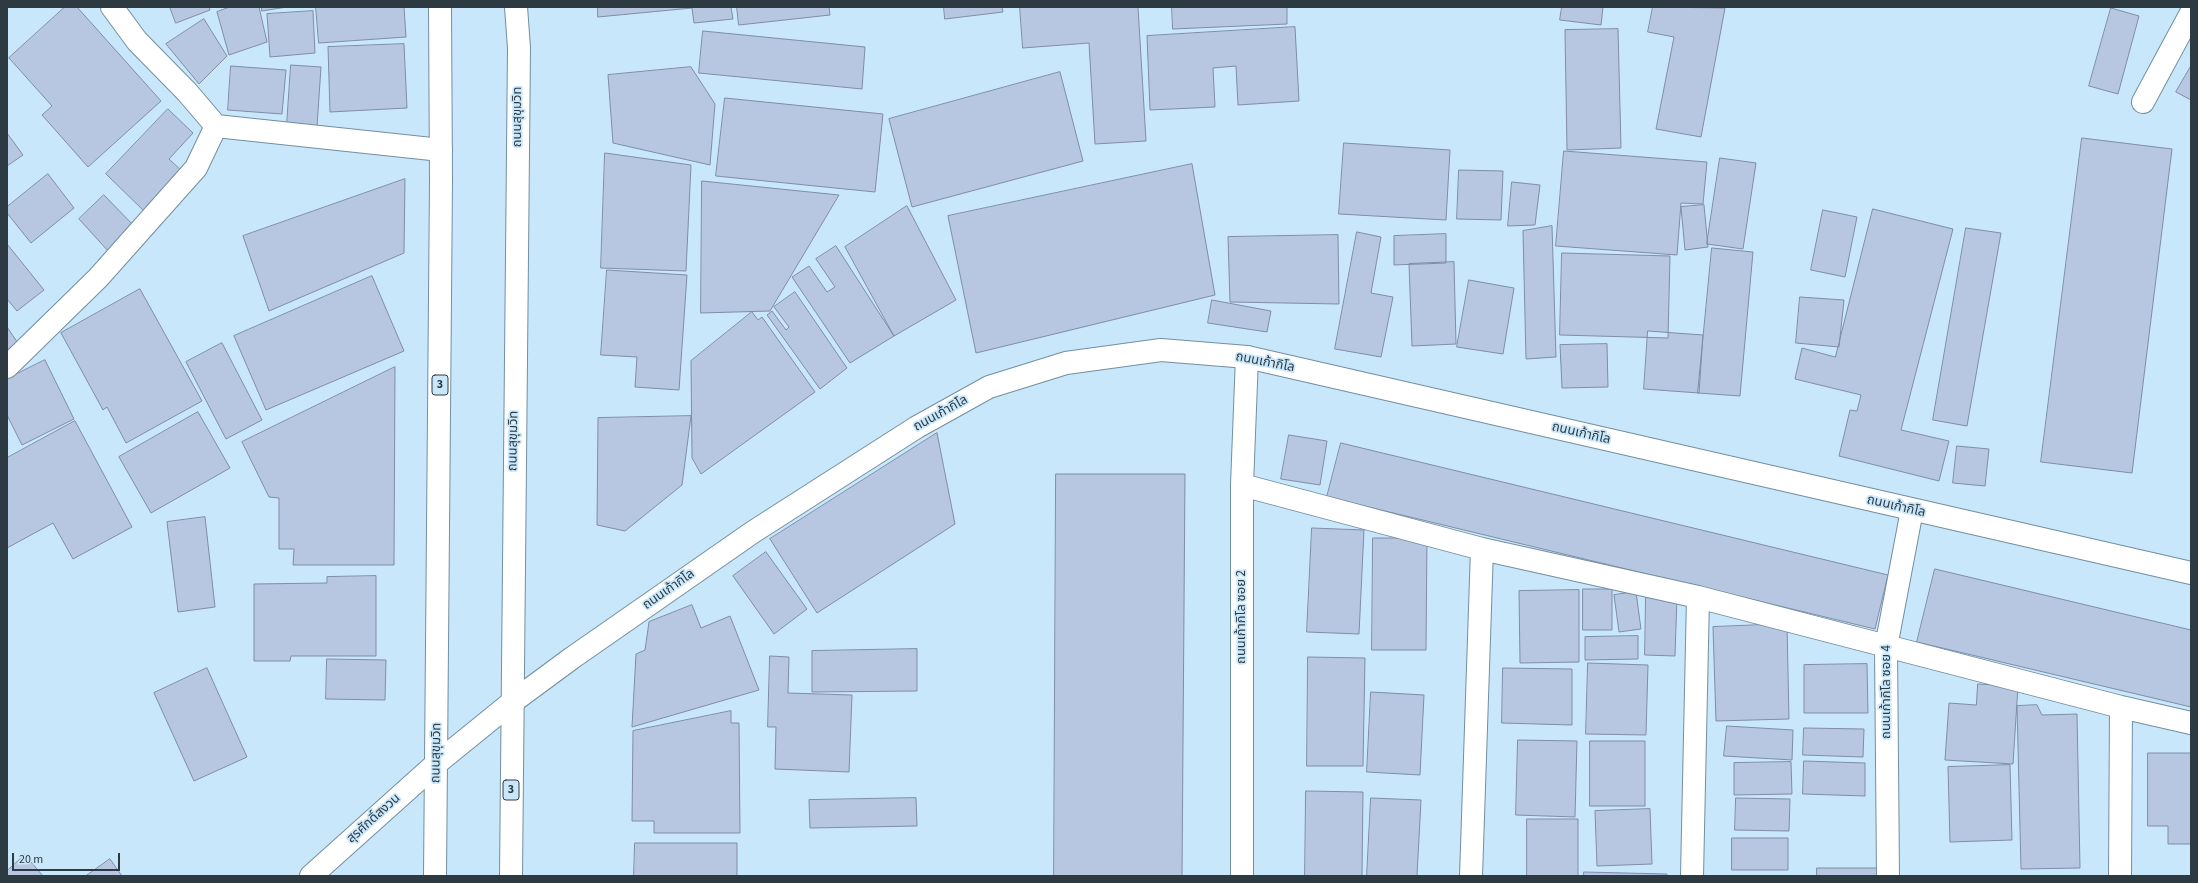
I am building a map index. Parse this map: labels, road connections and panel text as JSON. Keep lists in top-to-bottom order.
{
  "streets": {
    "main road": [
      "ถนนสุขุมวิท",
      "ถนนเก้ากิโล",
      "3",
      "ถนนเก้ากิโล ซอย 2",
      "ถนนเก้ากิโล ซอย 4",
      "สุรศักดิ์สงวน"
    ]
  },
  "crossings": [
    ["ถนนสุขุมวิท", "ถนนเก้ากิโล"],
    ["ถนนสุขุมวิท", "สุรศักดิ์สงวน"],
    ["ถนนเก้ากิโล", "ถนนเก้ากิโล ซอย 2"],
    ["ถนนเก้ากิโล", "ถนนเก้ากิโล ซอย 4"],
    ["ถนนเก้ากิโล", "สุรศักดิ์สงวน"]
  ],
  "scale_bar": "20 m"
}
